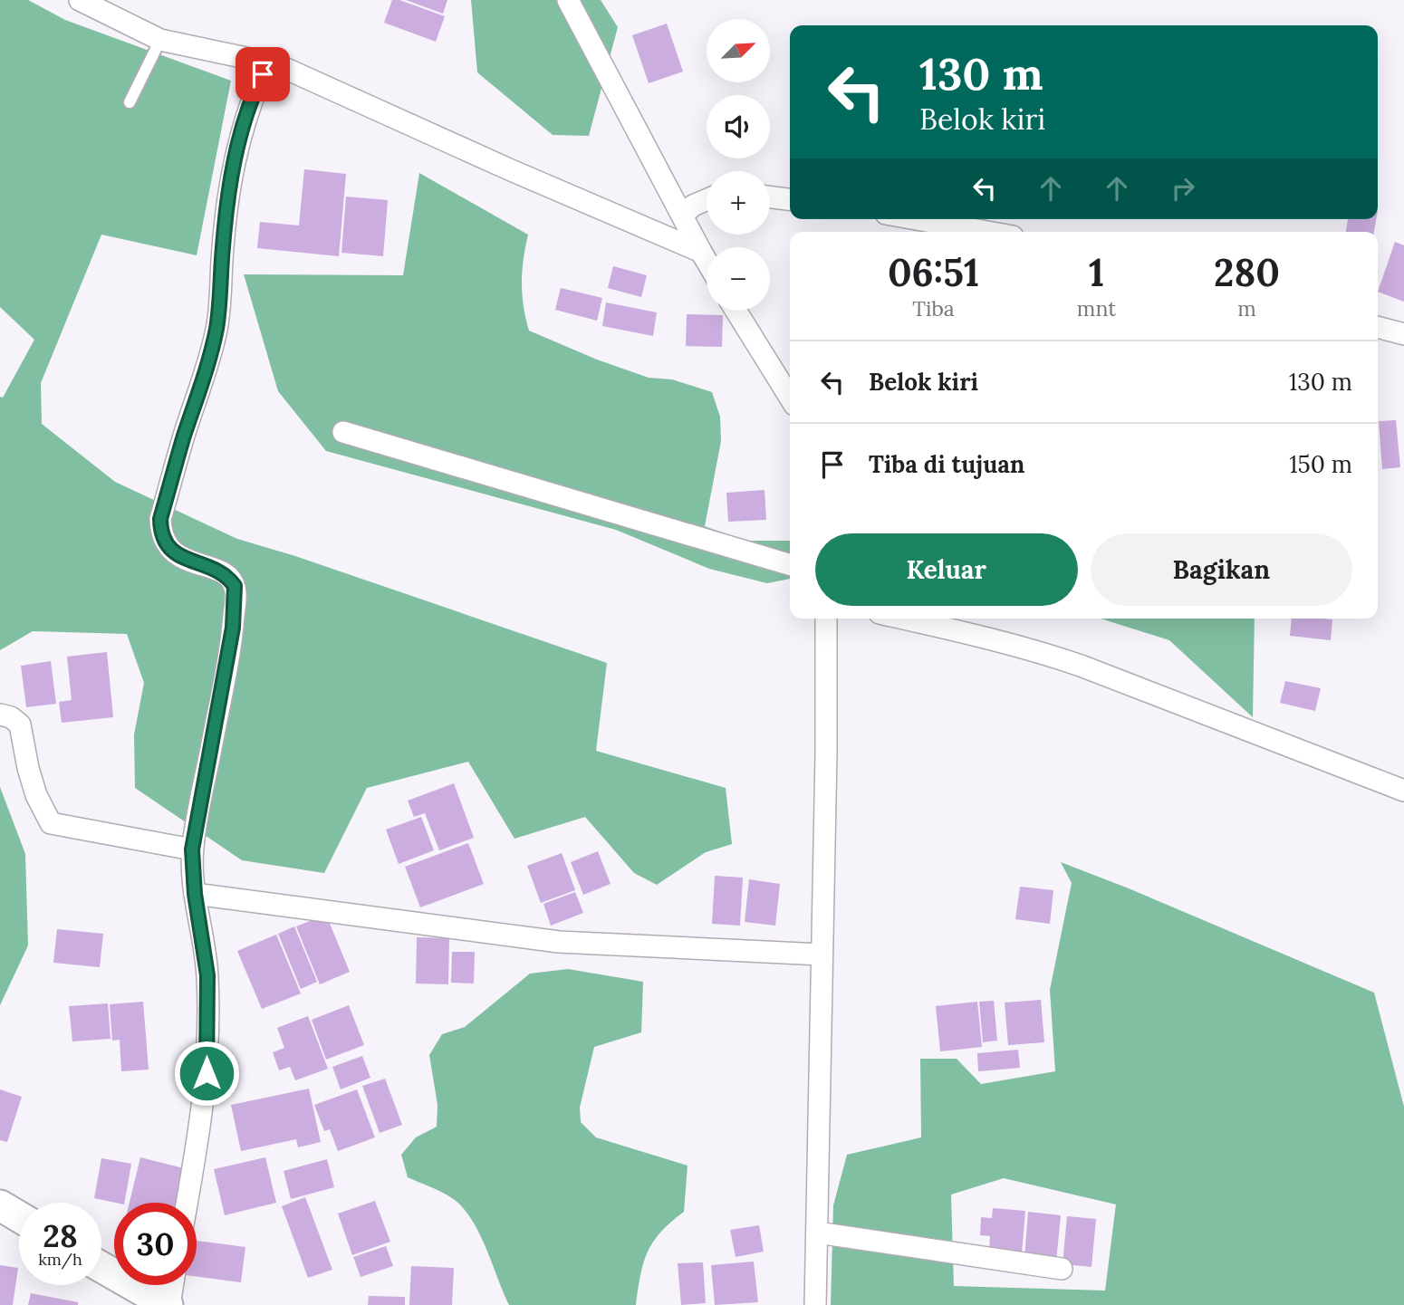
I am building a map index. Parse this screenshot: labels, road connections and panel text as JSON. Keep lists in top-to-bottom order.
{
  "north": "top right",
  "page": {
    "map_buttons": ["+", "−"],
    "turn": ["130 m", "Belok kiri"],
    "eta": [
      "06:51",
      "Tiba",
      "1",
      "mnt",
      "280",
      "m"
    ],
    "list": [
      {
        "name": "Belok kiri",
        "value": "130 m"
      },
      {
        "name": "Tiba di tujuan",
        "value": "150 m"
      }
    ],
    "buttons": ["Keluar", "Bagikan"],
    "speed": "28 km/h",
    "limit": "30"
  }
}
